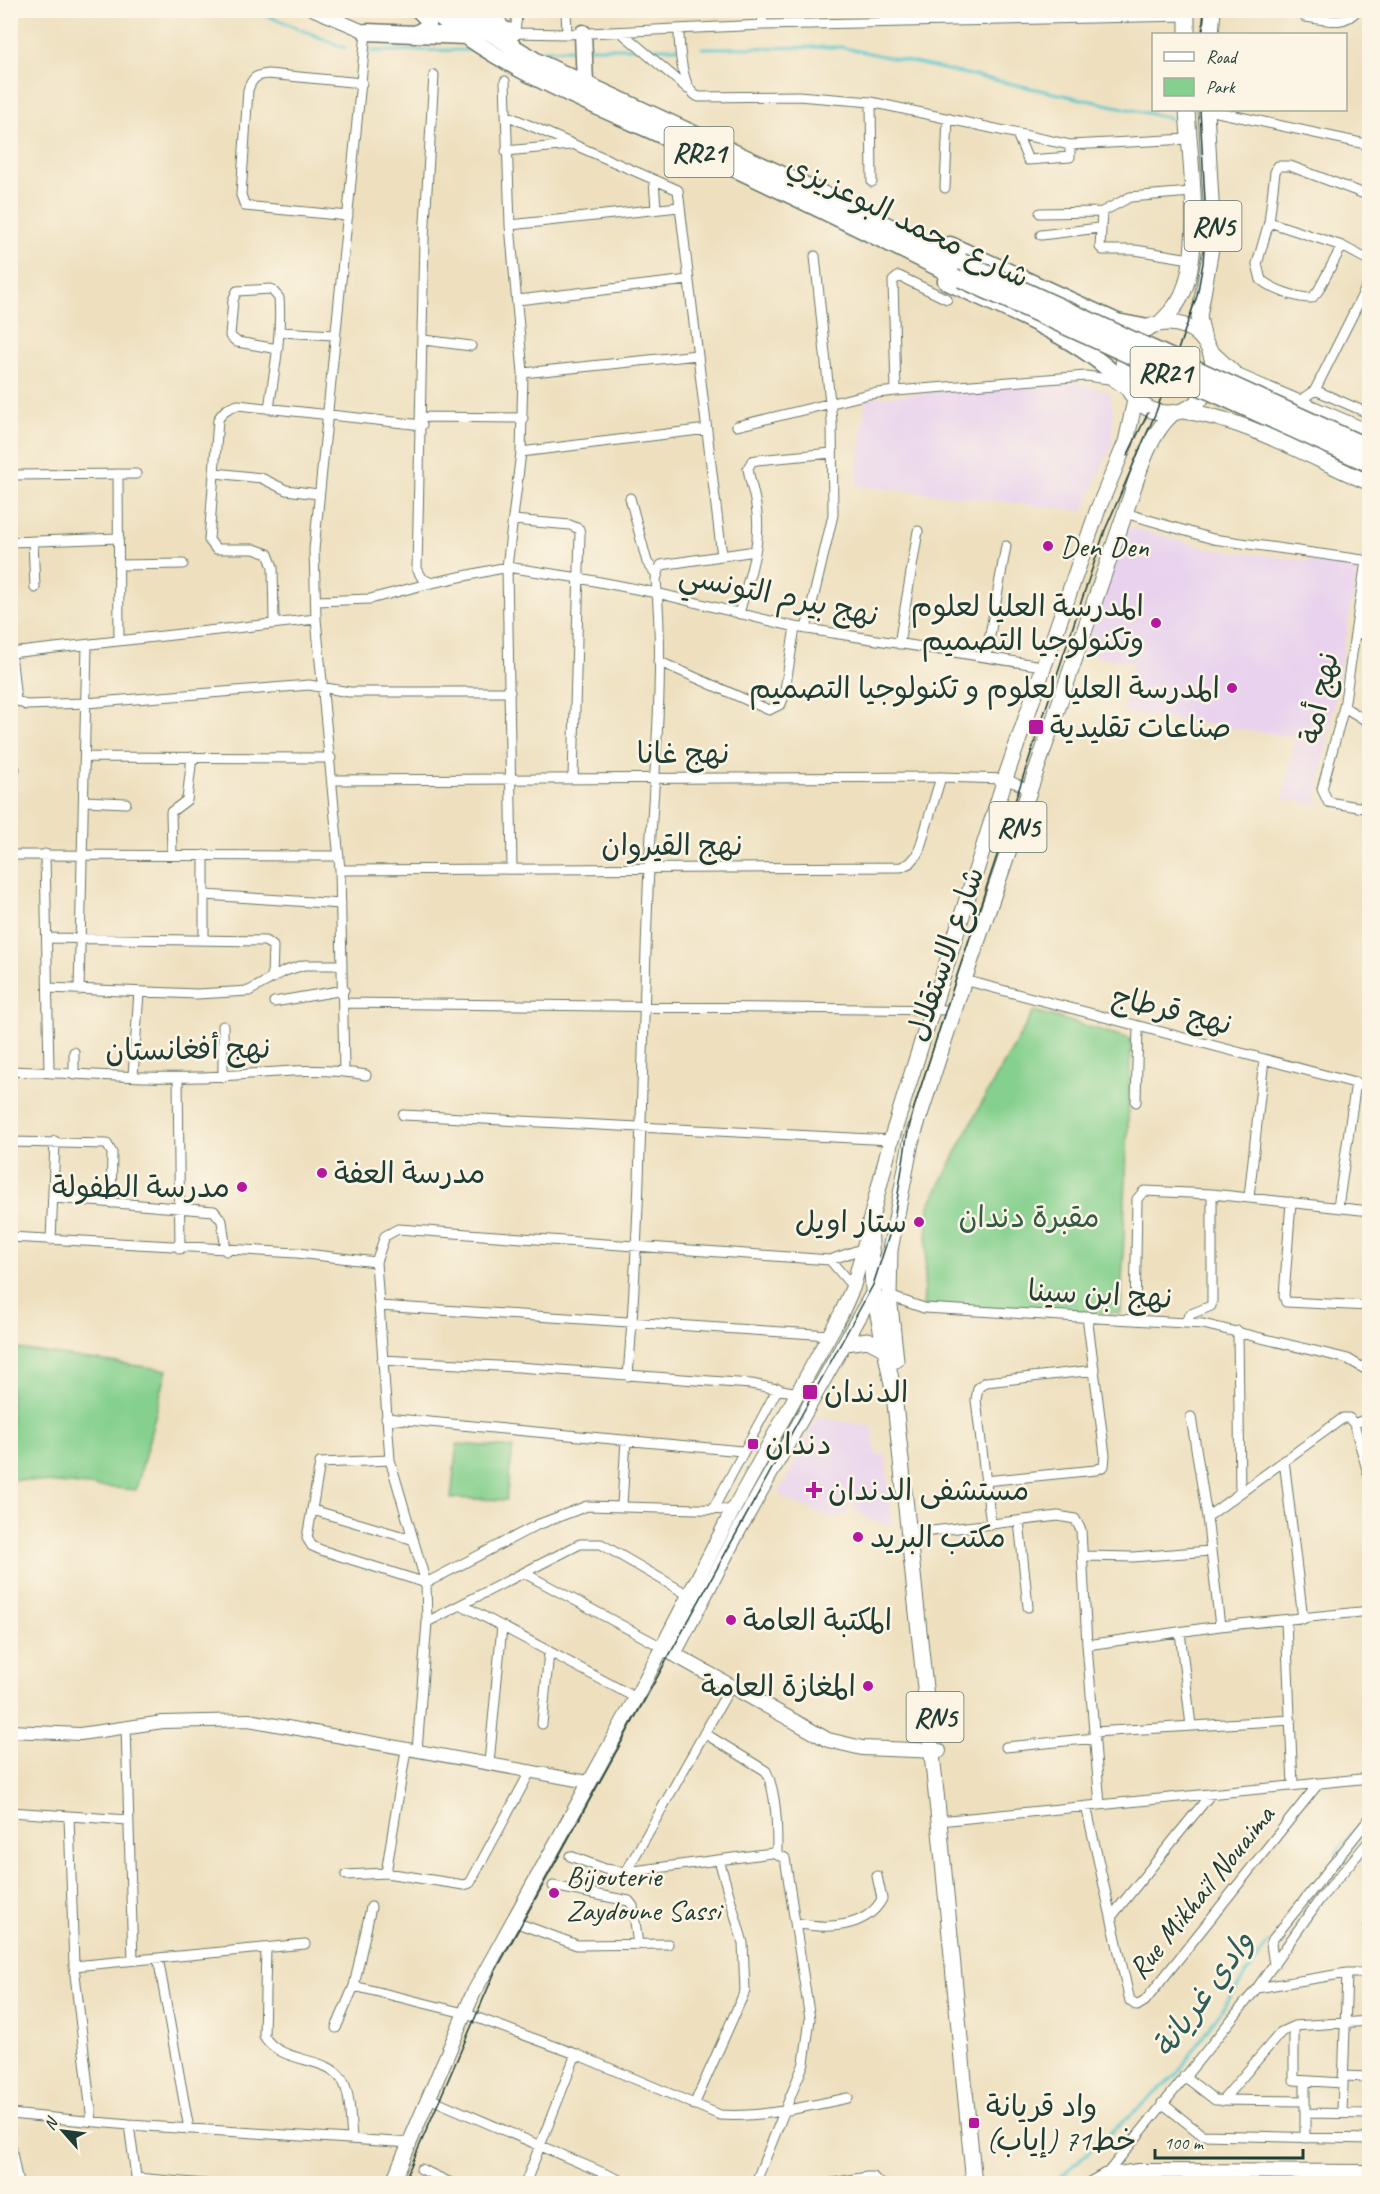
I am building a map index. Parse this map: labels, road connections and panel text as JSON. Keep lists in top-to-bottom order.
{
  "streets": {
    "highway": ["RR21", "شارع محمد البوعزيزي"],
    "main road": ["RN5", "شارع الاستقلال"],
    "street": [
      "نهج بيرم التونسي",
      "نهج أمة",
      "نهج غانا",
      "نهج القيروان",
      "نهج قرطاج",
      "نهج أفغانستان",
      "نهج ابن سينا",
      "Rue Mikhaïl Nouaima"
    ]
  },
  "crossings": [
    ["RR21", "شارع محمد البوعزيزي"],
    ["RR21", "RN5"],
    ["RR21", "شارع الاستقلال"],
    ["RN5", "شارع الاستقلال"],
    ["RN5", "نهج ابن سينا"],
    ["نهج بيرم التونسي", "شارع الاستقلال"],
    ["نهج غانا", "نهج القيروان"],
    ["نهج غانا", "شارع الاستقلال"],
    ["شارع الاستقلال", "نهج قرطاج"]
  ],
  "water": ["وادي غريانة"],
  "parks": ["مقبرة دندان"],
  "places": {
    "other": [
      "Den Den",
      "المدرسة العليا لعلوم وتكنولوجيا التصميم",
      "المدرسة العليا لعلوم و تكنولوجيا التصميم",
      "مدرسة العفة",
      "مدرسة الطفولة",
      "ستار اويل",
      "مكتب البريد",
      "المكتبة العامة",
      "المغازة العامة",
      "Bijouterie Zaydoune Sassi"
    ],
    "transit": [
      "صناعات تقليدية",
      "الدندان",
      "دندان",
      "واد قريانة خط71 (إياب)"
    ],
    "health": ["مستشفى الدندان"]
  },
  "legend": ["Road", "Park"],
  "scale_bar": "100 m",
  "north": "top left"
}
